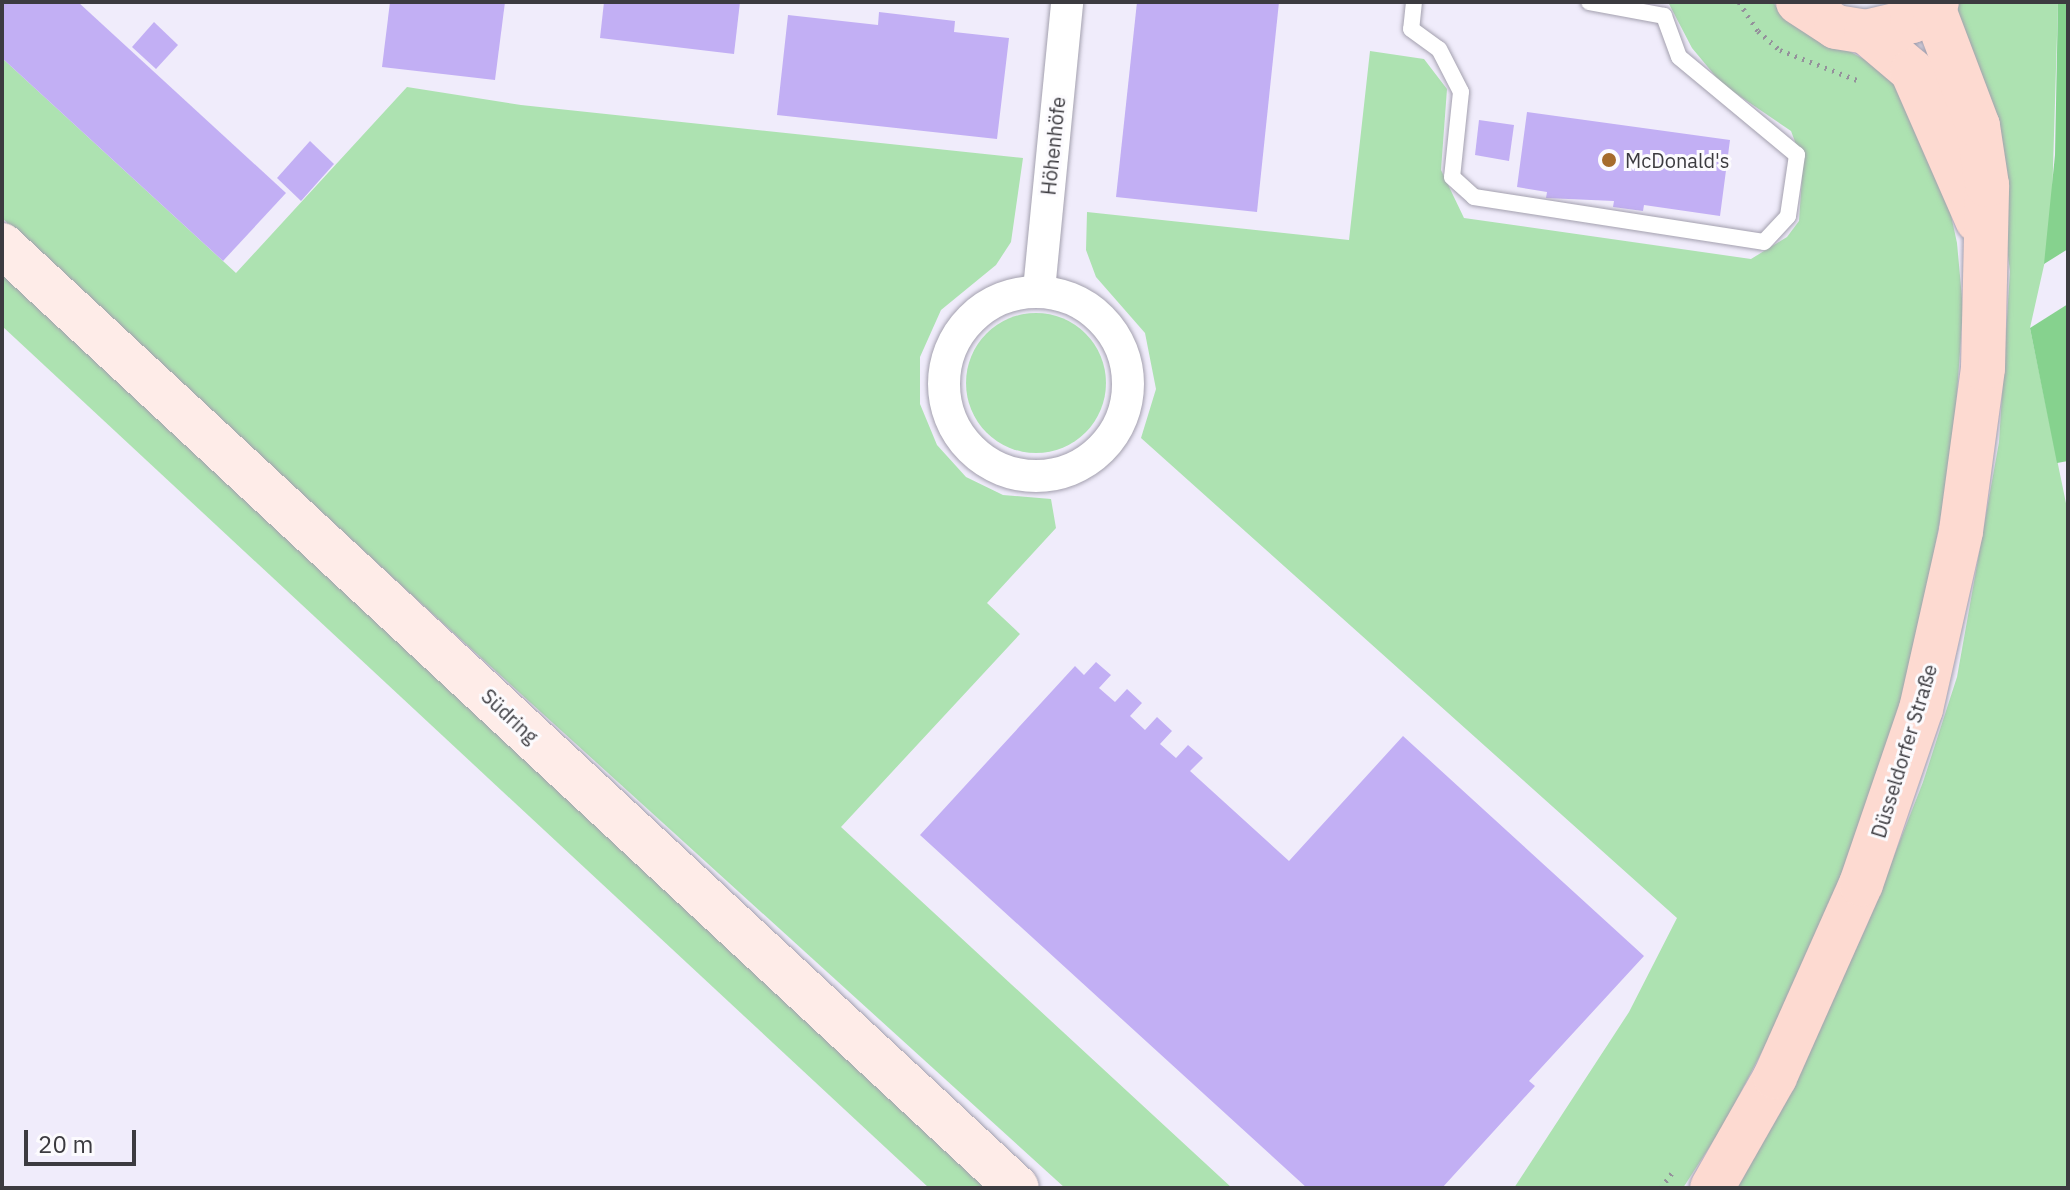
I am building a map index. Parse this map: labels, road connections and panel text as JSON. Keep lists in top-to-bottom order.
{
  "streets": {
    "main road": ["Südring", "Düsseldorfer Straße"],
    "street": ["Höhenhöfe"]
  },
  "places": ["McDonald's"],
  "scale_bar": "20 m"
}
